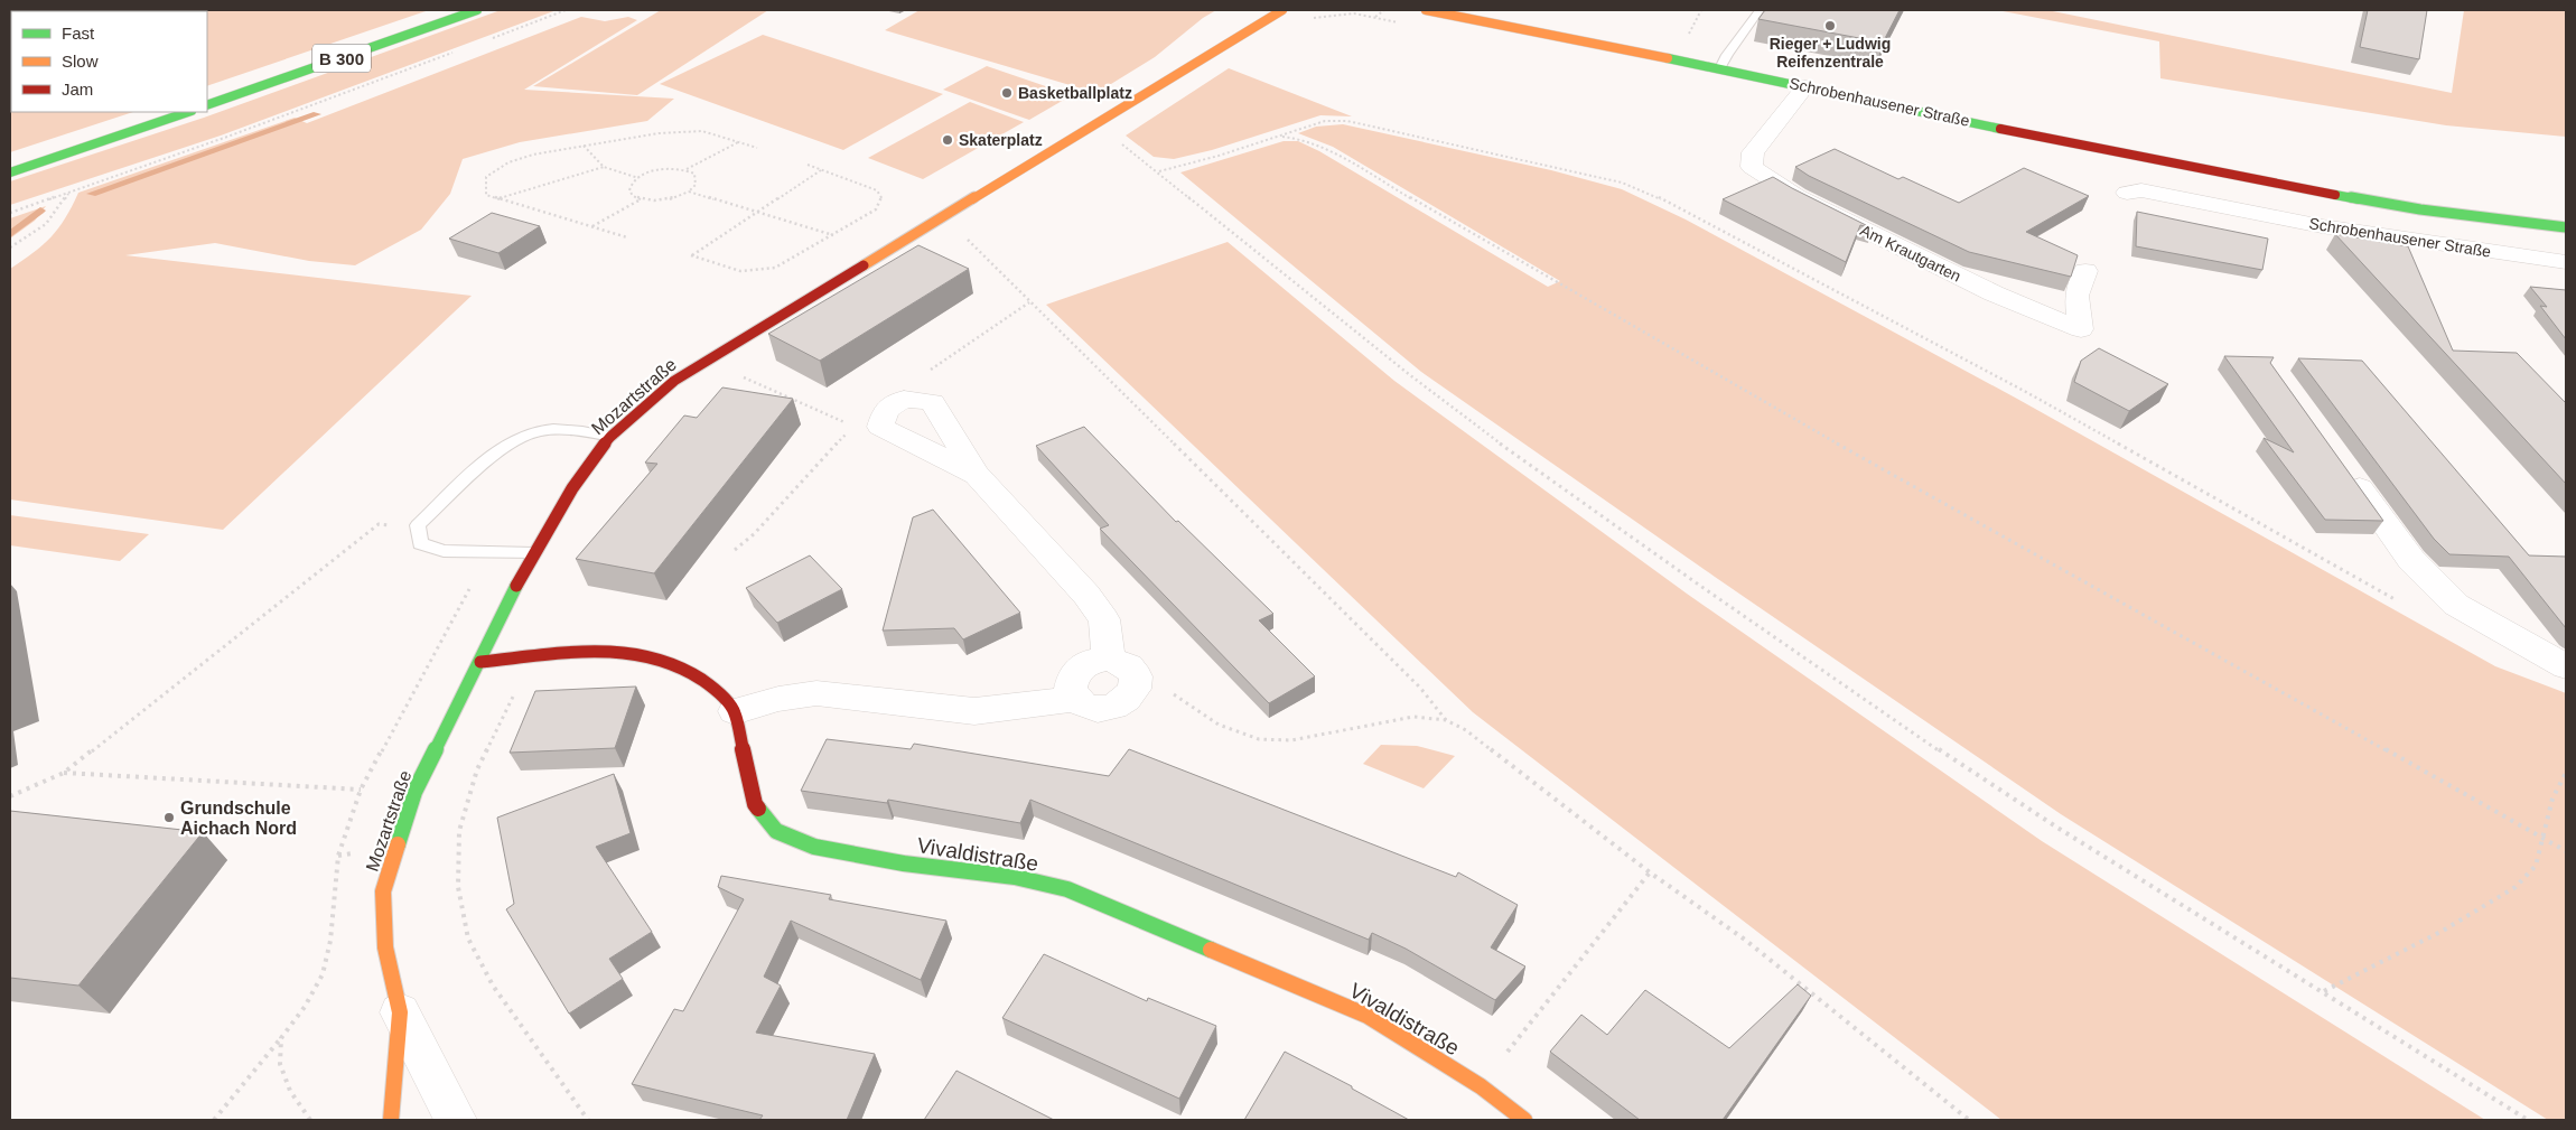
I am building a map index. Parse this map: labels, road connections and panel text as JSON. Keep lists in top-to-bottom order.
{
  "streets": {
    "main road": [
      "B 300",
      "Schrobenhausener Straße",
      "Mozartstraße",
      "Vivaldistraße"
    ],
    "street": ["Am Krautgarten"]
  },
  "crossings": [
    ["Schrobenhausener Straße", "Am Krautgarten"],
    ["Mozartstraße", "Vivaldistraße"]
  ],
  "places": [
    "Rieger + Ludwig Reifenzentrale",
    "Basketballplatz",
    "Skaterplatz",
    "Grundschule Aichach Nord"
  ],
  "legend": ["Fast", "Slow", "Jam"]
}
